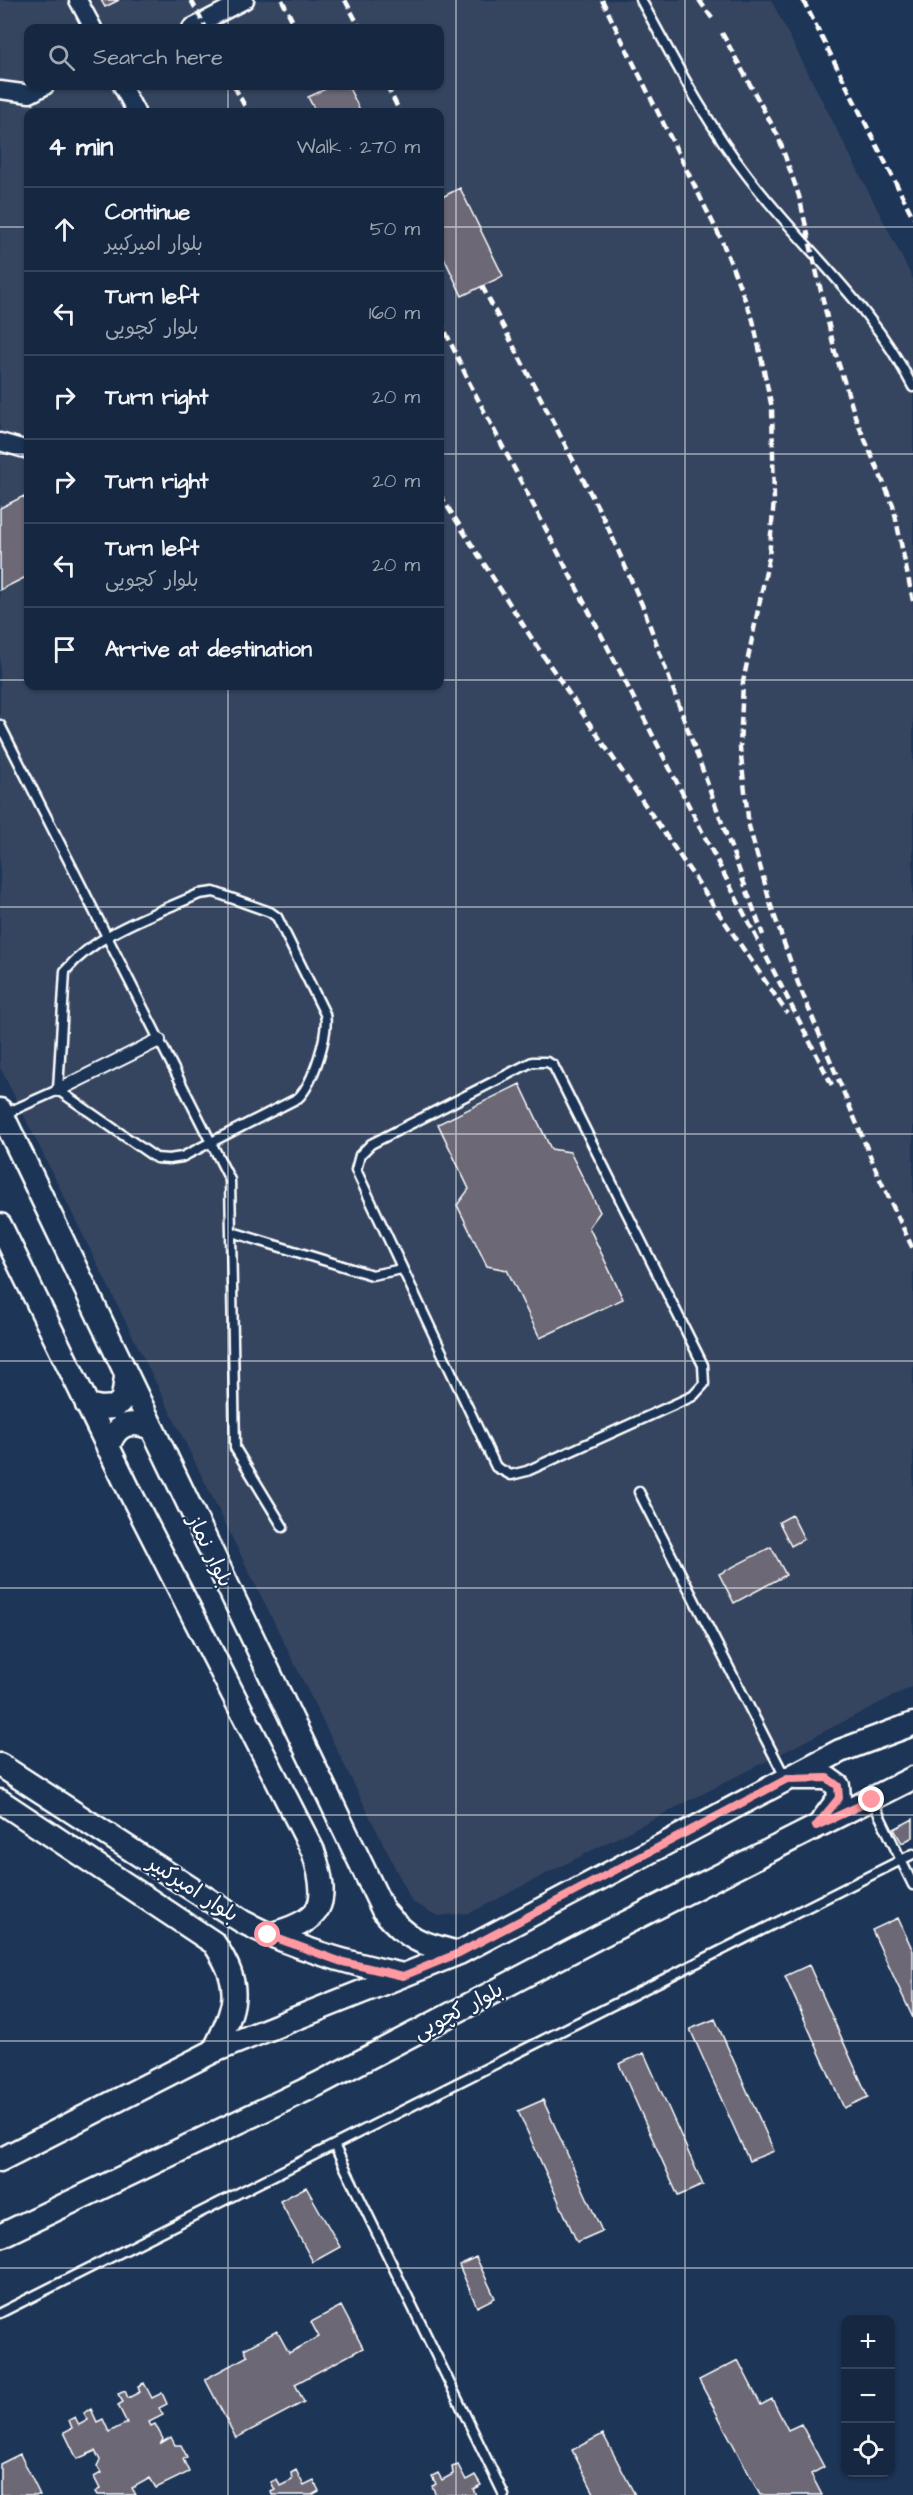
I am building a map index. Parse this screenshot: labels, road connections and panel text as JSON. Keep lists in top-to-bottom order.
{
  "streets": {
    "main road": ["بلوار نماز", "بلوار امیرکبیر", "بلوار کچویی"]
  },
  "crossings": [
    ["بلوار نماز", "بلوار امیرکبیر"]
  ],
  "page": {
    "search": "Search here",
    "heading": ["4 min", "Walk · 270 m"],
    "list": [
      ["Continue", "بلوار امیرکبیر", "50 m"],
      ["Turn left", "بلوار کچویی", "160 m"],
      ["Turn right", "20 m"],
      ["Turn right", "20 m"],
      ["Turn left", "بلوار کچویی", "20 m"],
      "Arrive at destination"
    ],
    "map_buttons": ["+", "−"]
  }
}
